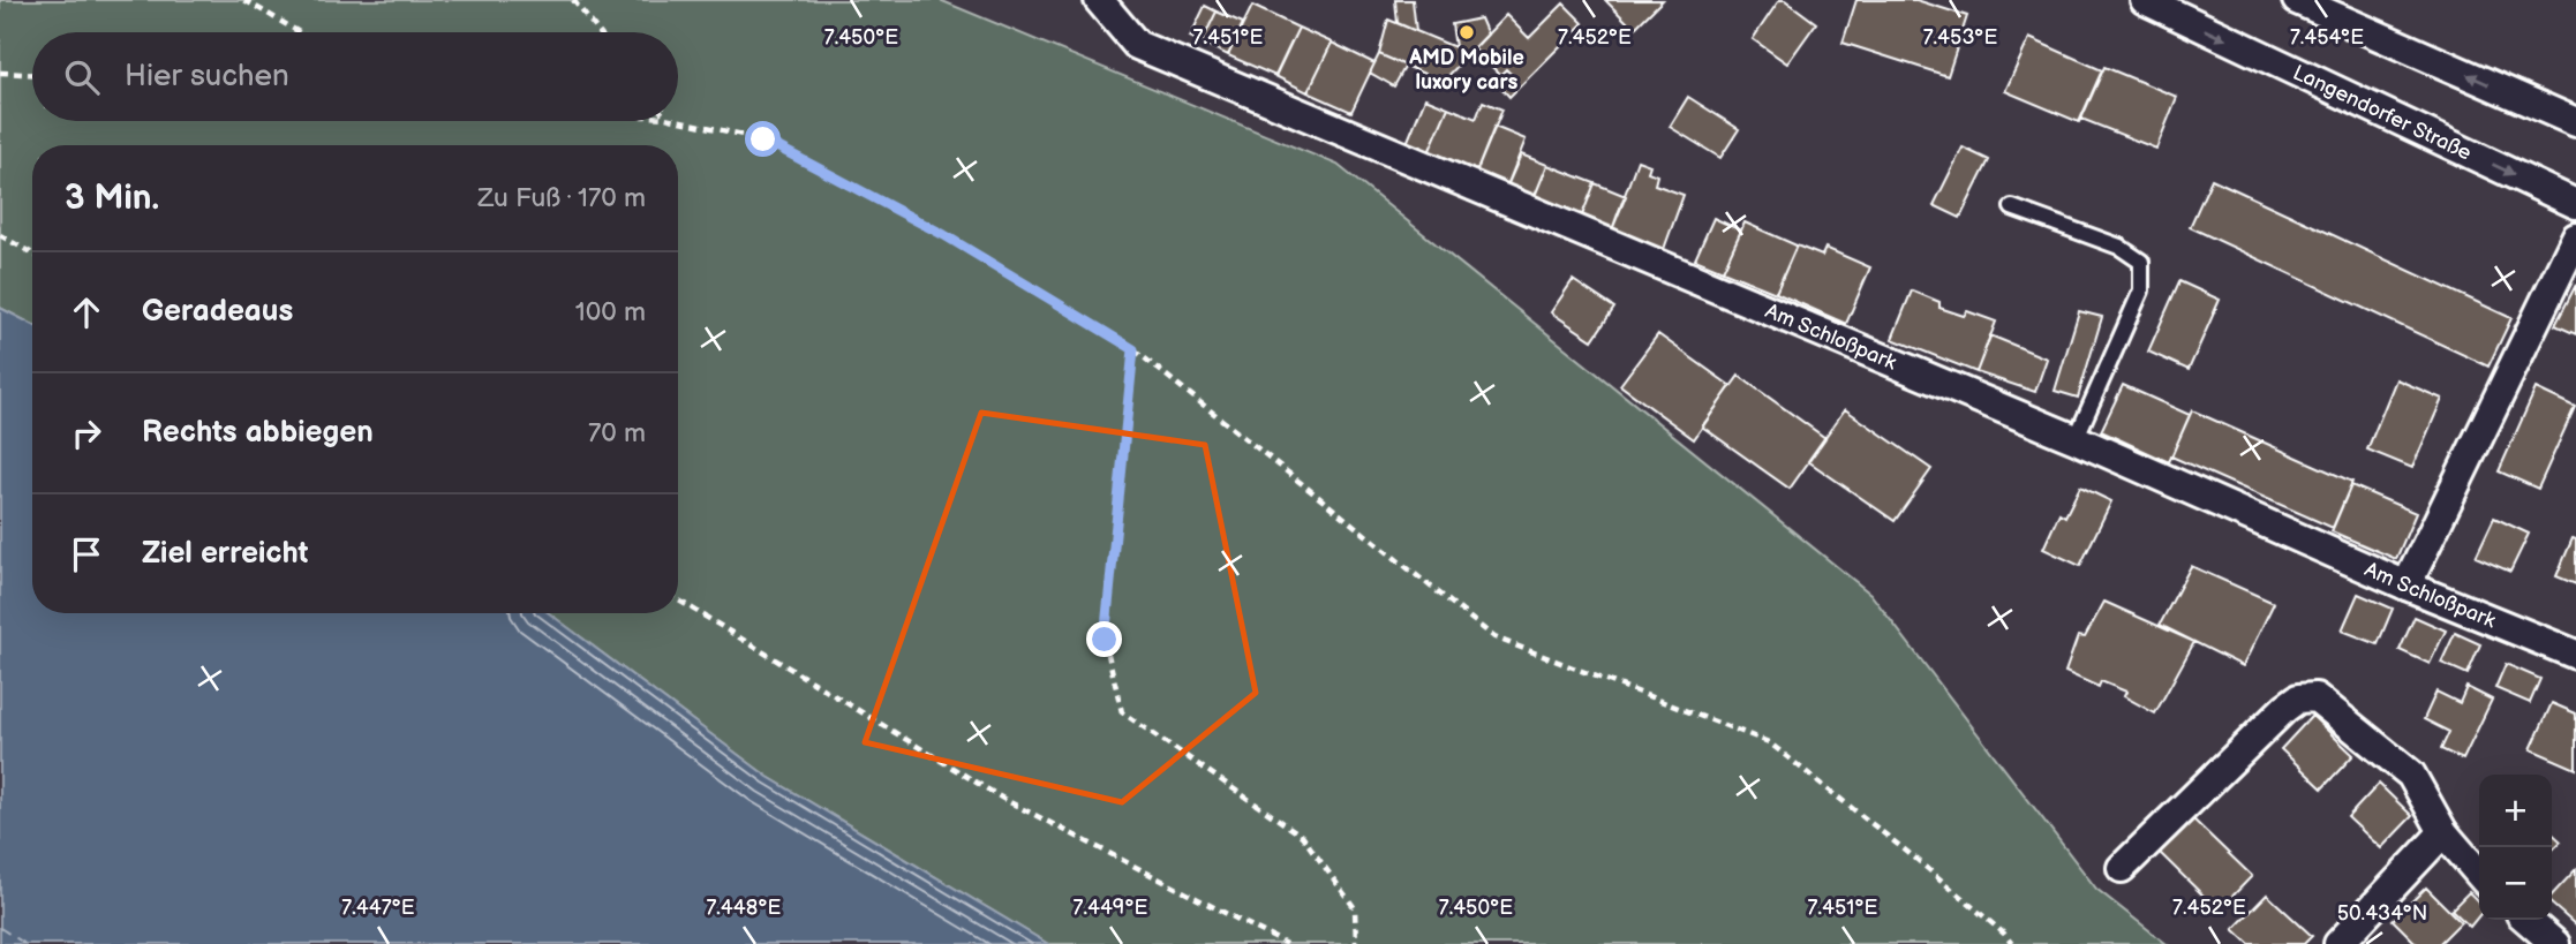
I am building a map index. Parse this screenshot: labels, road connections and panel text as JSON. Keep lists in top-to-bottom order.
{
  "streets": {
    "street": ["Langendorfer Straße", "Am Schloßpark"]
  },
  "places": ["AMD Mobile luxory cars"],
  "page": {
    "search": "Hier suchen",
    "heading": ["3 Min.", "Zu Fuß · 170 m"],
    "list": [
      ["Geradeaus", "100 m"],
      ["Rechts abbiegen", "70 m"],
      "Ziel erreicht"
    ],
    "map_buttons": ["+", "−"]
  },
  "coordinates": [
    "7.450°E",
    "7.451°E",
    "7.452°E",
    "7.453°E",
    "7.454°E",
    "7.447°E",
    "7.448°E",
    "7.449°E",
    "50.434°N"
  ]
}
